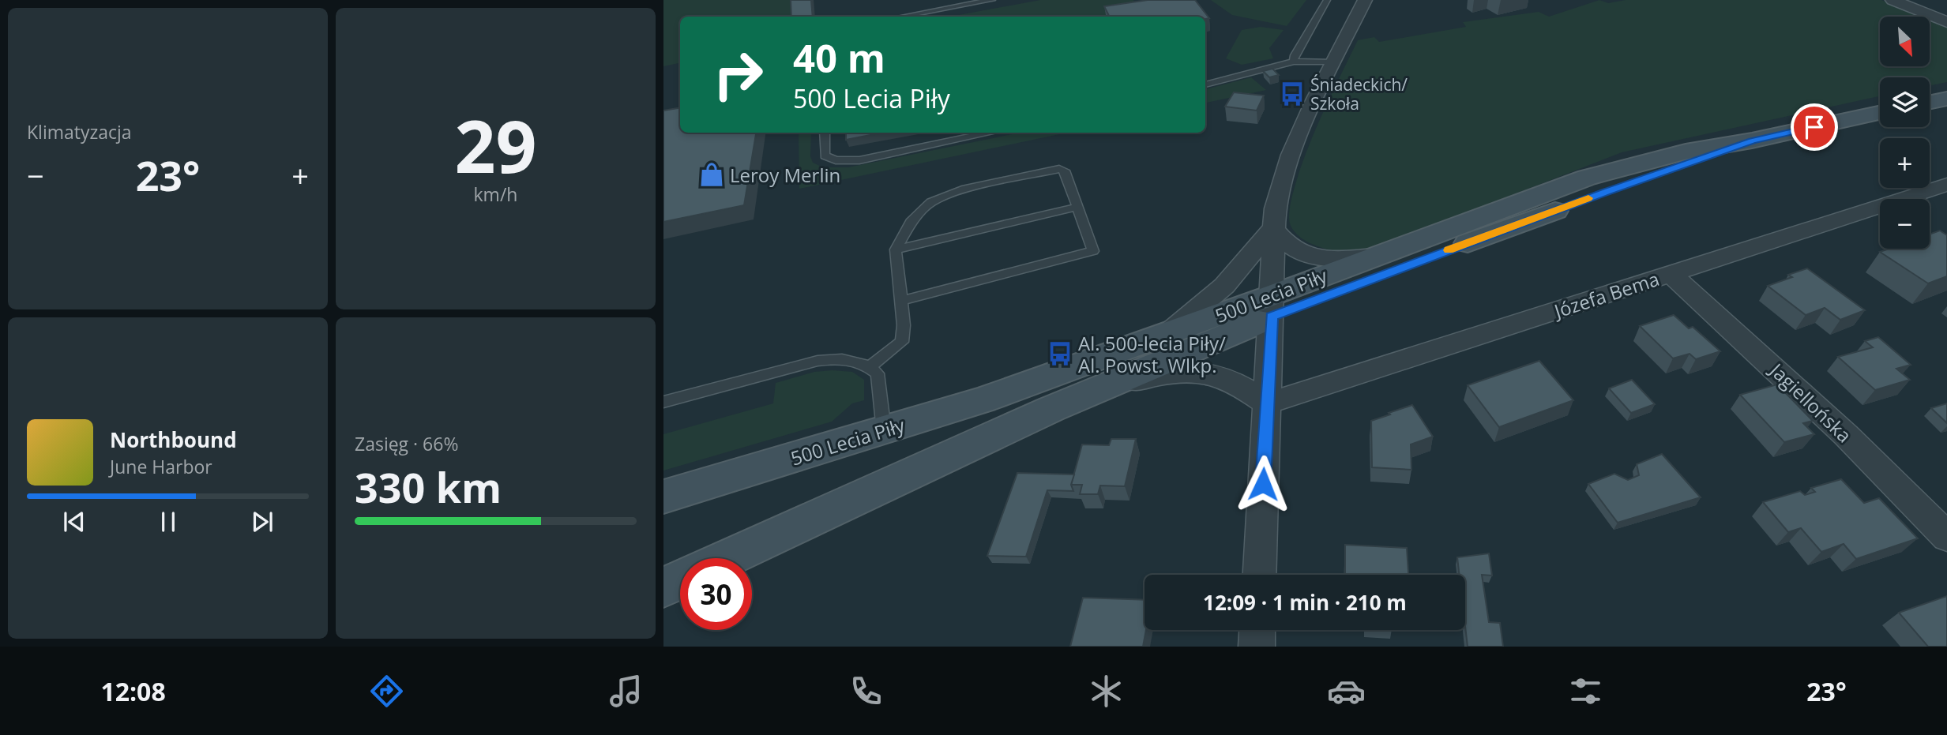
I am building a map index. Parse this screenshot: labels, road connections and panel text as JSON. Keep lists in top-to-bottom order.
{
  "streets": {
    "street": ["Józefa Bema", "500 Lecia Piły", "Jagiellońska"]
  },
  "crossings": [
    ["Józefa Bema", "Jagiellońska"]
  ],
  "places": {
    "bus stop": ["Śniadeckich/ Szkoła", "Al. 500-lecia Piły/ Al. Powst. Wlkp."],
    "shop": ["Leroy Merlin"]
  },
  "north": "bottom right",
  "page": {
    "tile": [
      "Klimatyzacja",
      ["29", "km/h"],
      ["Zasięg · 66%", "330 km"]
    ],
    "map_buttons": ["+", "−"],
    "turn": ["40 m", "500 Lecia Piły"],
    "heat": ["−", "23°", "+"],
    "song": ["Northbound", "June Harbor"],
    "limit": "30",
    "trip": "12:09 · 1 min · 210 m",
    "tabs": ["12:08", "23°"]
  }
}
